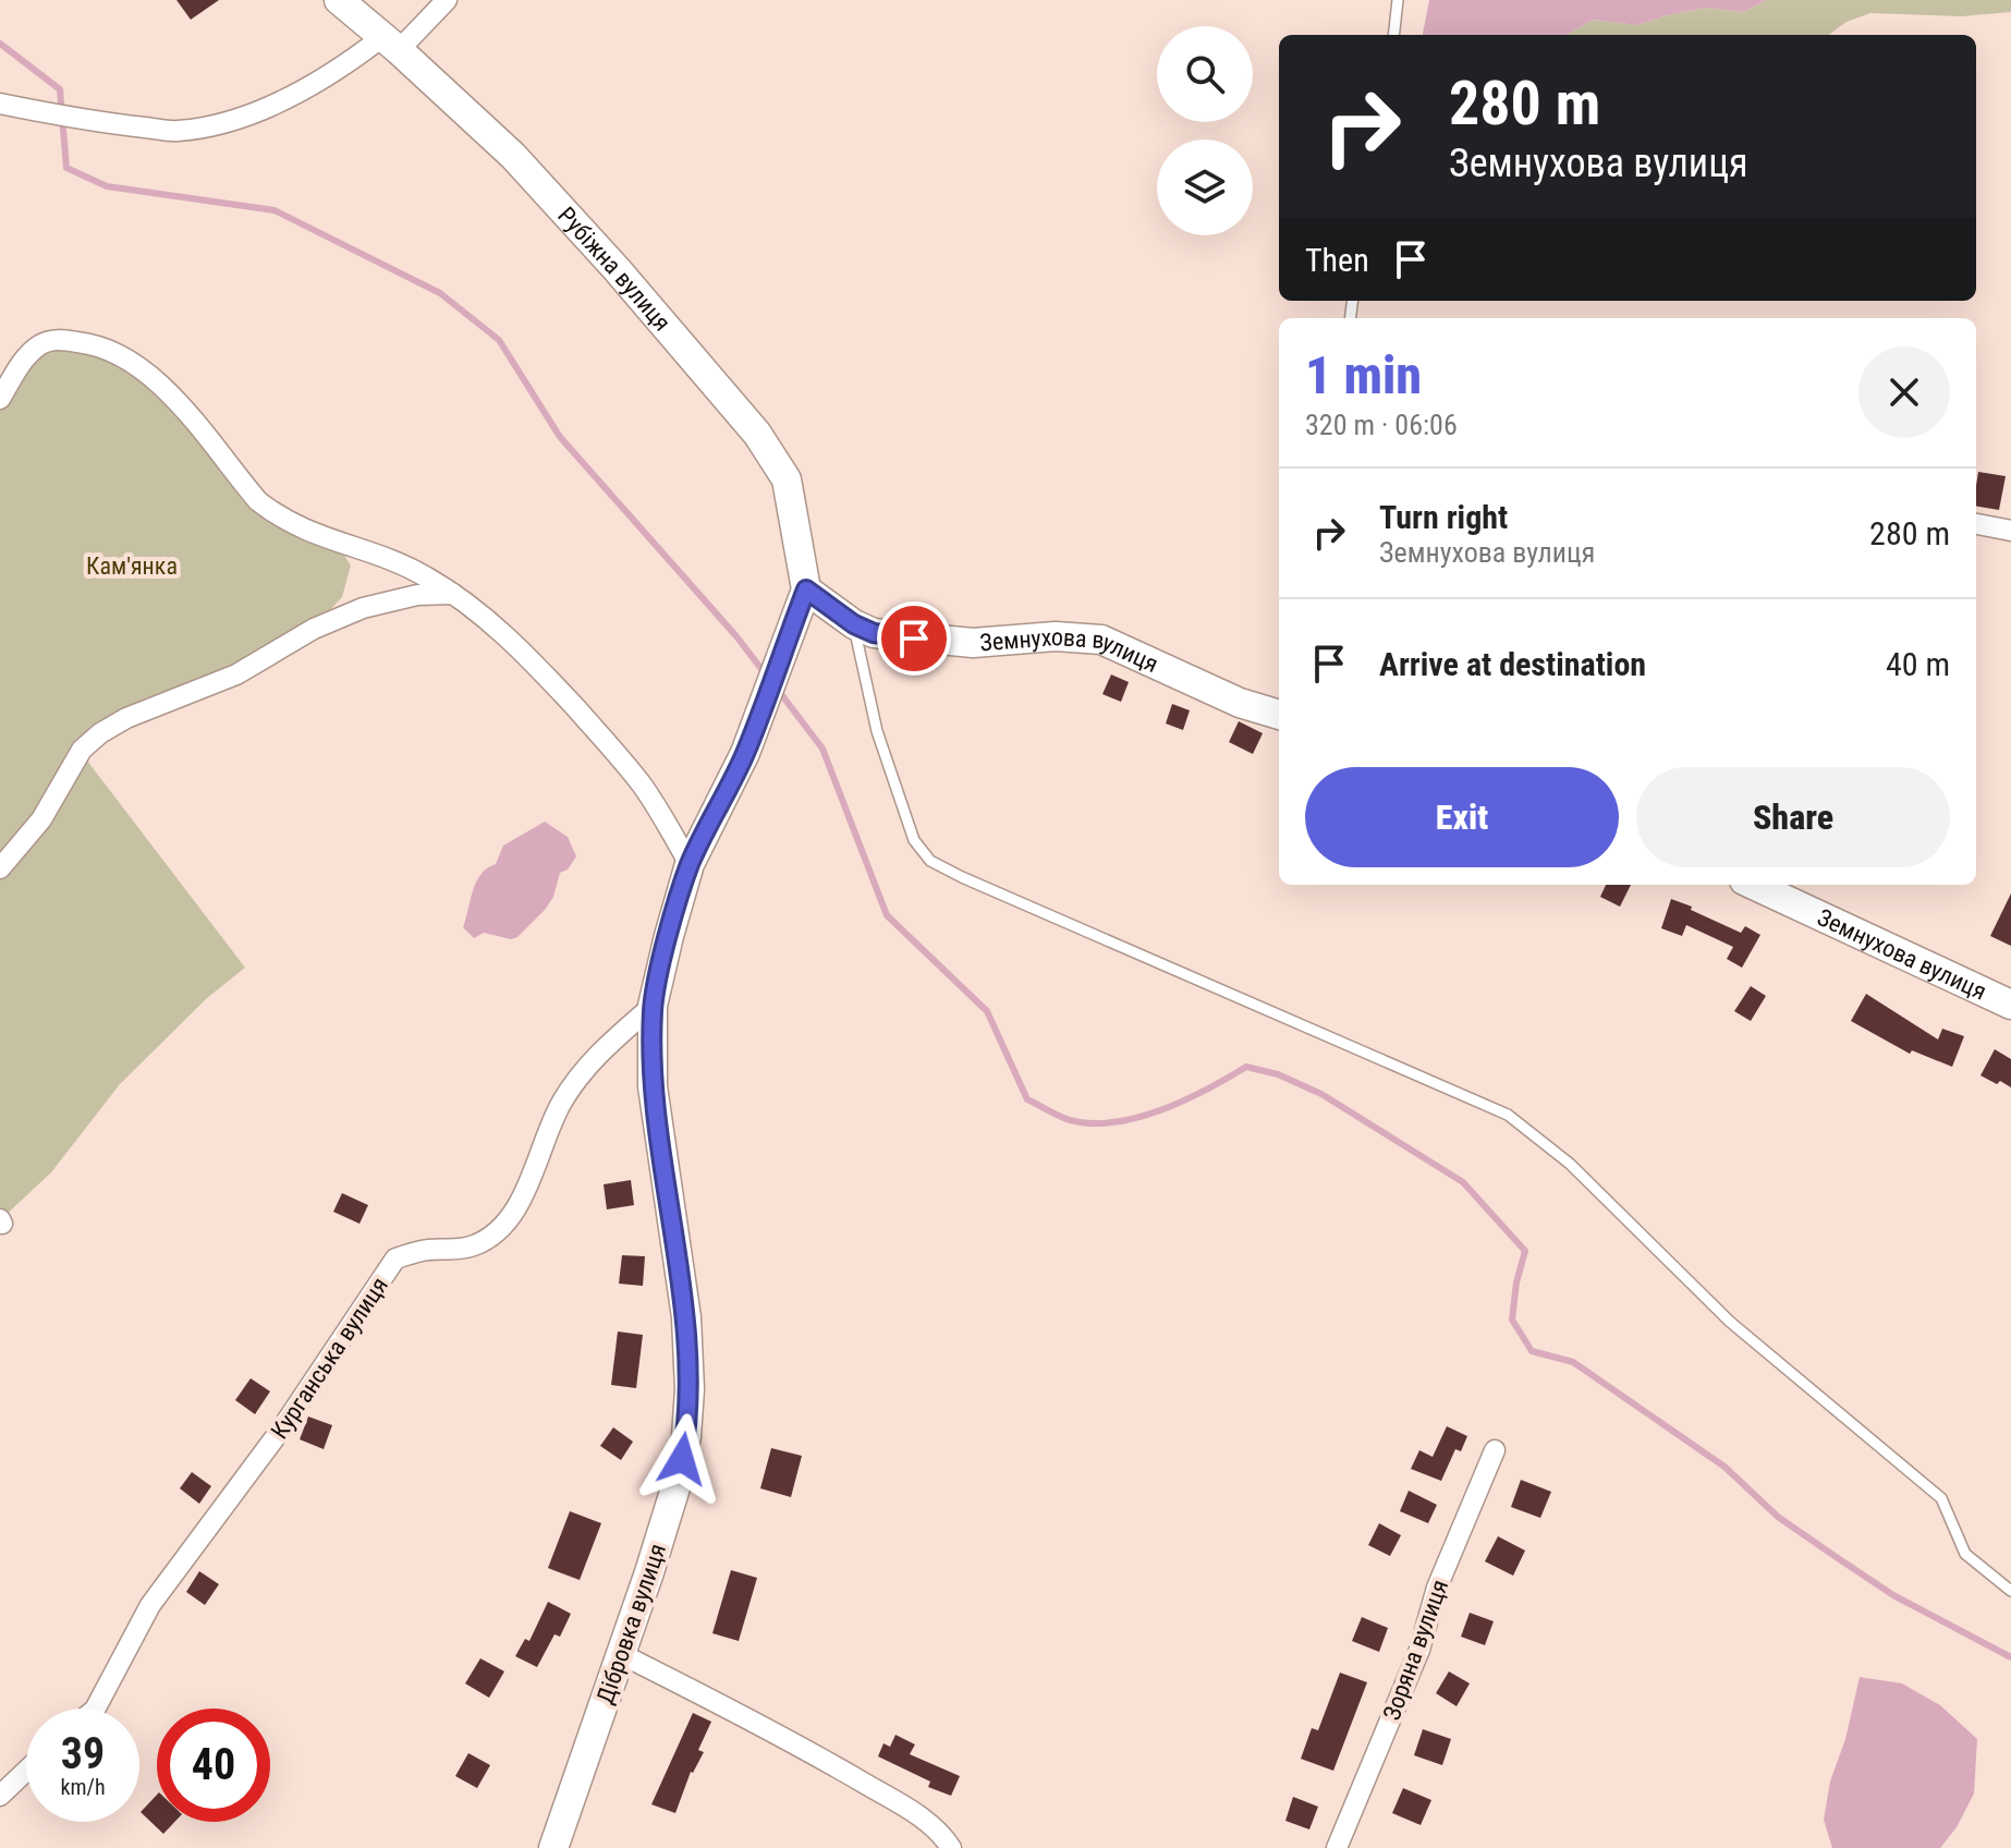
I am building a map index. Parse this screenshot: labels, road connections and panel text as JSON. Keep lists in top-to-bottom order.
{
  "streets": {
    "street": [
      "Рубіжна вулиця",
      "Земнухова вулиця",
      "Курганська вулиця",
      "Дібровка вулиця",
      "Зоряна вулиця"
    ]
  },
  "crossings": [
    ["Рубіжна вулиця", "Земнухова вулиця"],
    ["Рубіжна вулиця", "Дібровка вулиця"],
    ["Земнухова вулиця", "Дібровка вулиця"],
    ["Курганська вулиця", "Дібровка вулиця"]
  ],
  "parks": ["Кам'янка"],
  "page": {
    "turn": ["280 m", "Земнухова вулиця"],
    "then": "Then",
    "heading": ["1 min", "320 m · 06:06"],
    "list": [
      {
        "name": "Turn right",
        "note": "Земнухова вулиця",
        "value": "280 m"
      },
      {
        "name": "Arrive at destination",
        "value": "40 m"
      }
    ],
    "buttons": ["Exit", "Share"],
    "speed": "39 km/h",
    "limit": "40"
  }
}
